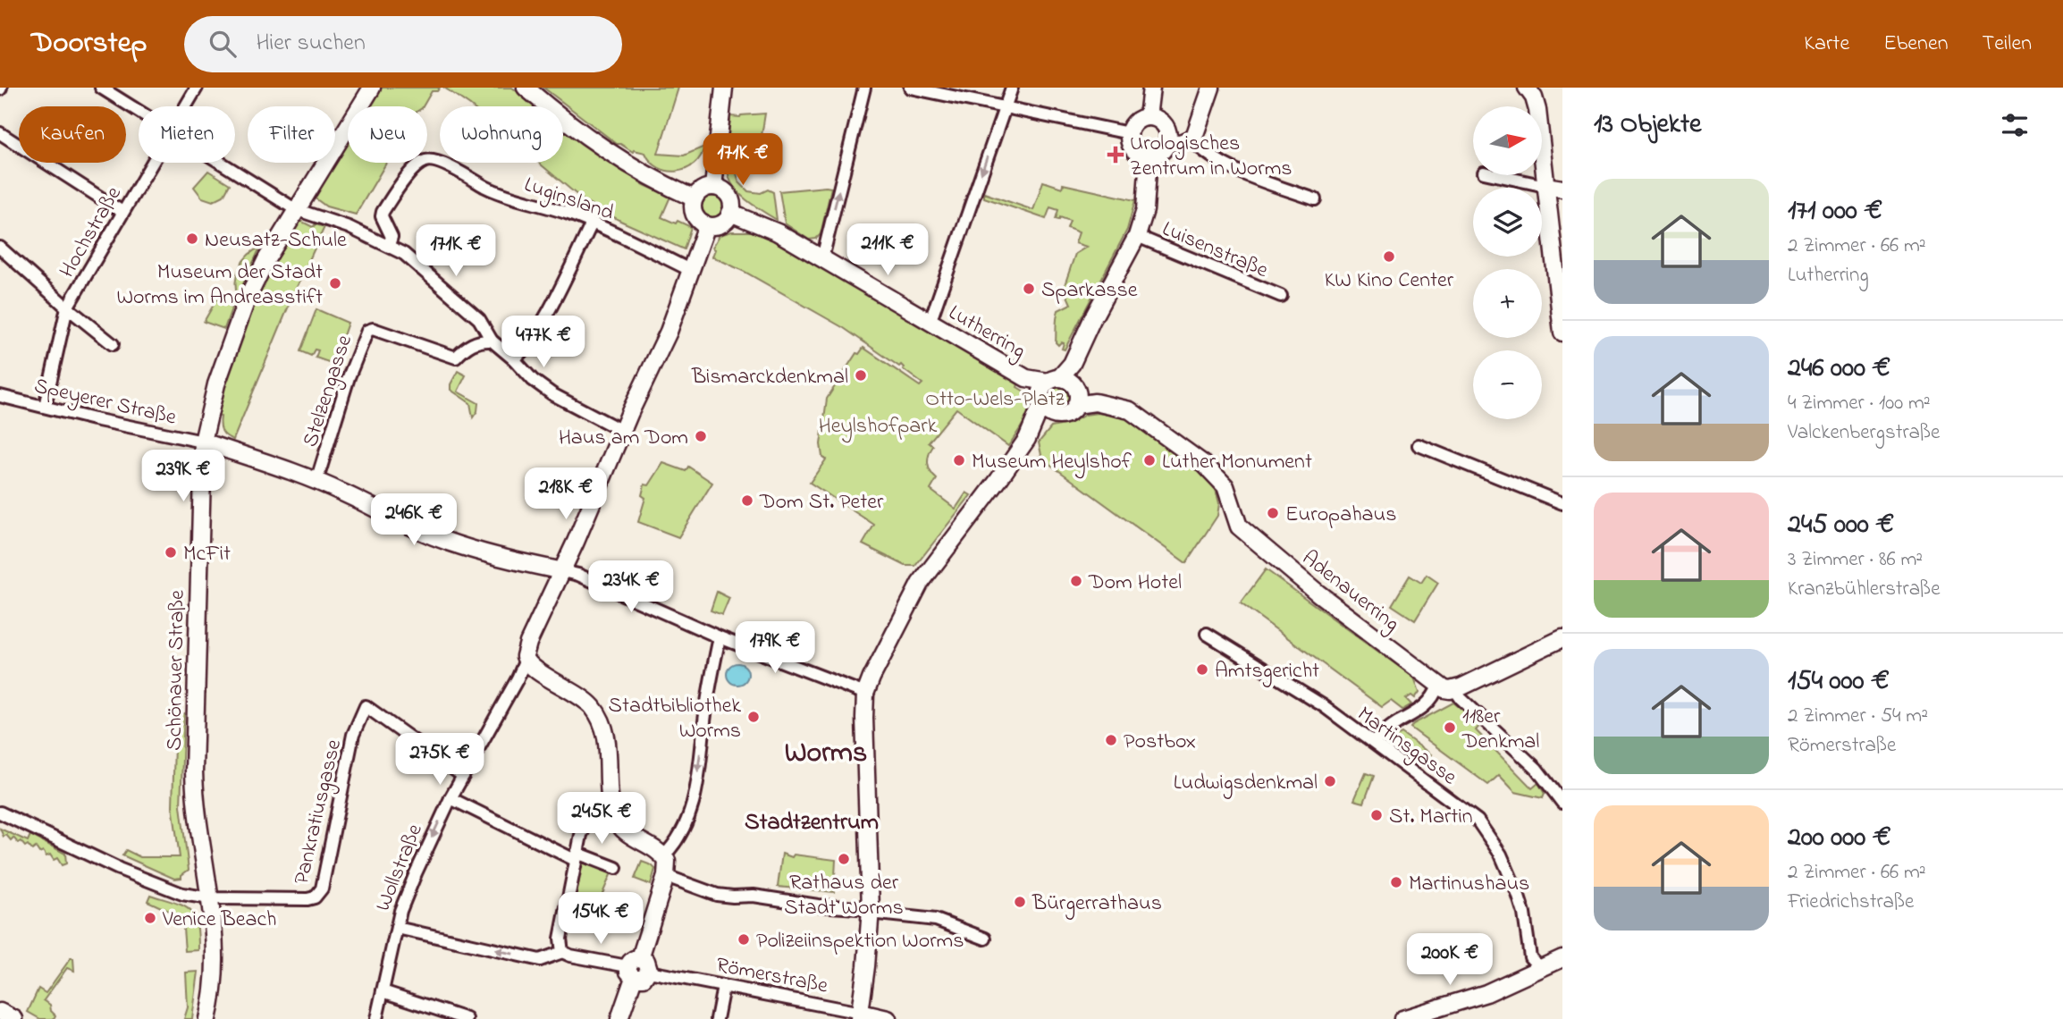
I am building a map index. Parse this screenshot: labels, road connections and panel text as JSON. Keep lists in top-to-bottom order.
{
  "streets": {
    "street": [
      "Luginsland",
      "Hochstraße",
      "Luisenstraße",
      "Lutherring",
      "Stelzengasse",
      "Speyerer Straße",
      "Adenauerring",
      "Schönauer Straße",
      "Martinsgasse",
      "Pankratiusgasse",
      "Wollstraße",
      "Römerstraße"
    ]
  },
  "crossings": [
    ["Luginsland", "Wollstraße"],
    ["Hochstraße", "Speyerer Straße"],
    ["Lutherring", "Adenauerring"],
    ["Lutherring", "Wollstraße"],
    ["Speyerer Straße", "Schönauer Straße"],
    ["Schönauer Straße", "Pankratiusgasse"],
    ["Pankratiusgasse", "Wollstraße"],
    ["Wollstraße", "Römerstraße"]
  ],
  "districts": ["Worms", "Stadtzentrum"],
  "parks": ["Otto-Wels-Platz", "Heylshofpark"],
  "places": {
    "health": ["Urologisches Zentrum in Worms"],
    "other": [
      "Neusatz-Schule",
      "KW Kino Center",
      "Museum der Stadt Worms im Andreasstift",
      "Sparkasse",
      "Bismarckdenkmal",
      "Haus am Dom",
      "Museum Heylshof",
      "Luther Monument",
      "Dom St. Peter",
      "Europahaus",
      "McFit",
      "Dom Hotel",
      "Amtsgericht",
      "Stadtbibliothek Worms",
      "118er Denkmal",
      "Postbox",
      "Ludwigsdenkmal",
      "St. Martin",
      "Rathaus der Stadt Worms",
      "Martinushaus",
      "Bürgerrathaus",
      "Venice Beach",
      "Polizeiinspektion Worms"
    ]
  },
  "north": "right",
  "page": {
    "header": "Doorstep",
    "search": "Hier suchen",
    "nav": ["Karte", "Ebenen", "Teilen"],
    "heading": "13 Objekte",
    "map_buttons": ["+", "−"],
    "chip": [
      "Kaufen",
      "Mieten",
      "Filter",
      "Neu",
      "Wohnung"
    ],
    "price": [
      "171K €",
      "211K €",
      "171K €",
      "477K €",
      "239K €",
      "218K €",
      "246K €",
      "234K €",
      "179K €",
      "275K €",
      "245K €",
      "154K €",
      "200K €"
    ],
    "list": [
      {
        "name": "171 000 €",
        "note": "2 Zimmer · 66 m² · Lutherring"
      },
      {
        "name": "246 000 €",
        "note": "4 Zimmer · 100 m² · Valckenbergstraße"
      },
      {
        "name": "245 000 €",
        "note": "3 Zimmer · 86 m² · Kranzbühlerstraße"
      },
      {
        "name": "154 000 €",
        "note": "2 Zimmer · 54 m² · Römerstraße"
      },
      {
        "name": "200 000 €",
        "note": "2 Zimmer · 66 m² · Friedrichstraße"
      }
    ]
  }
}
